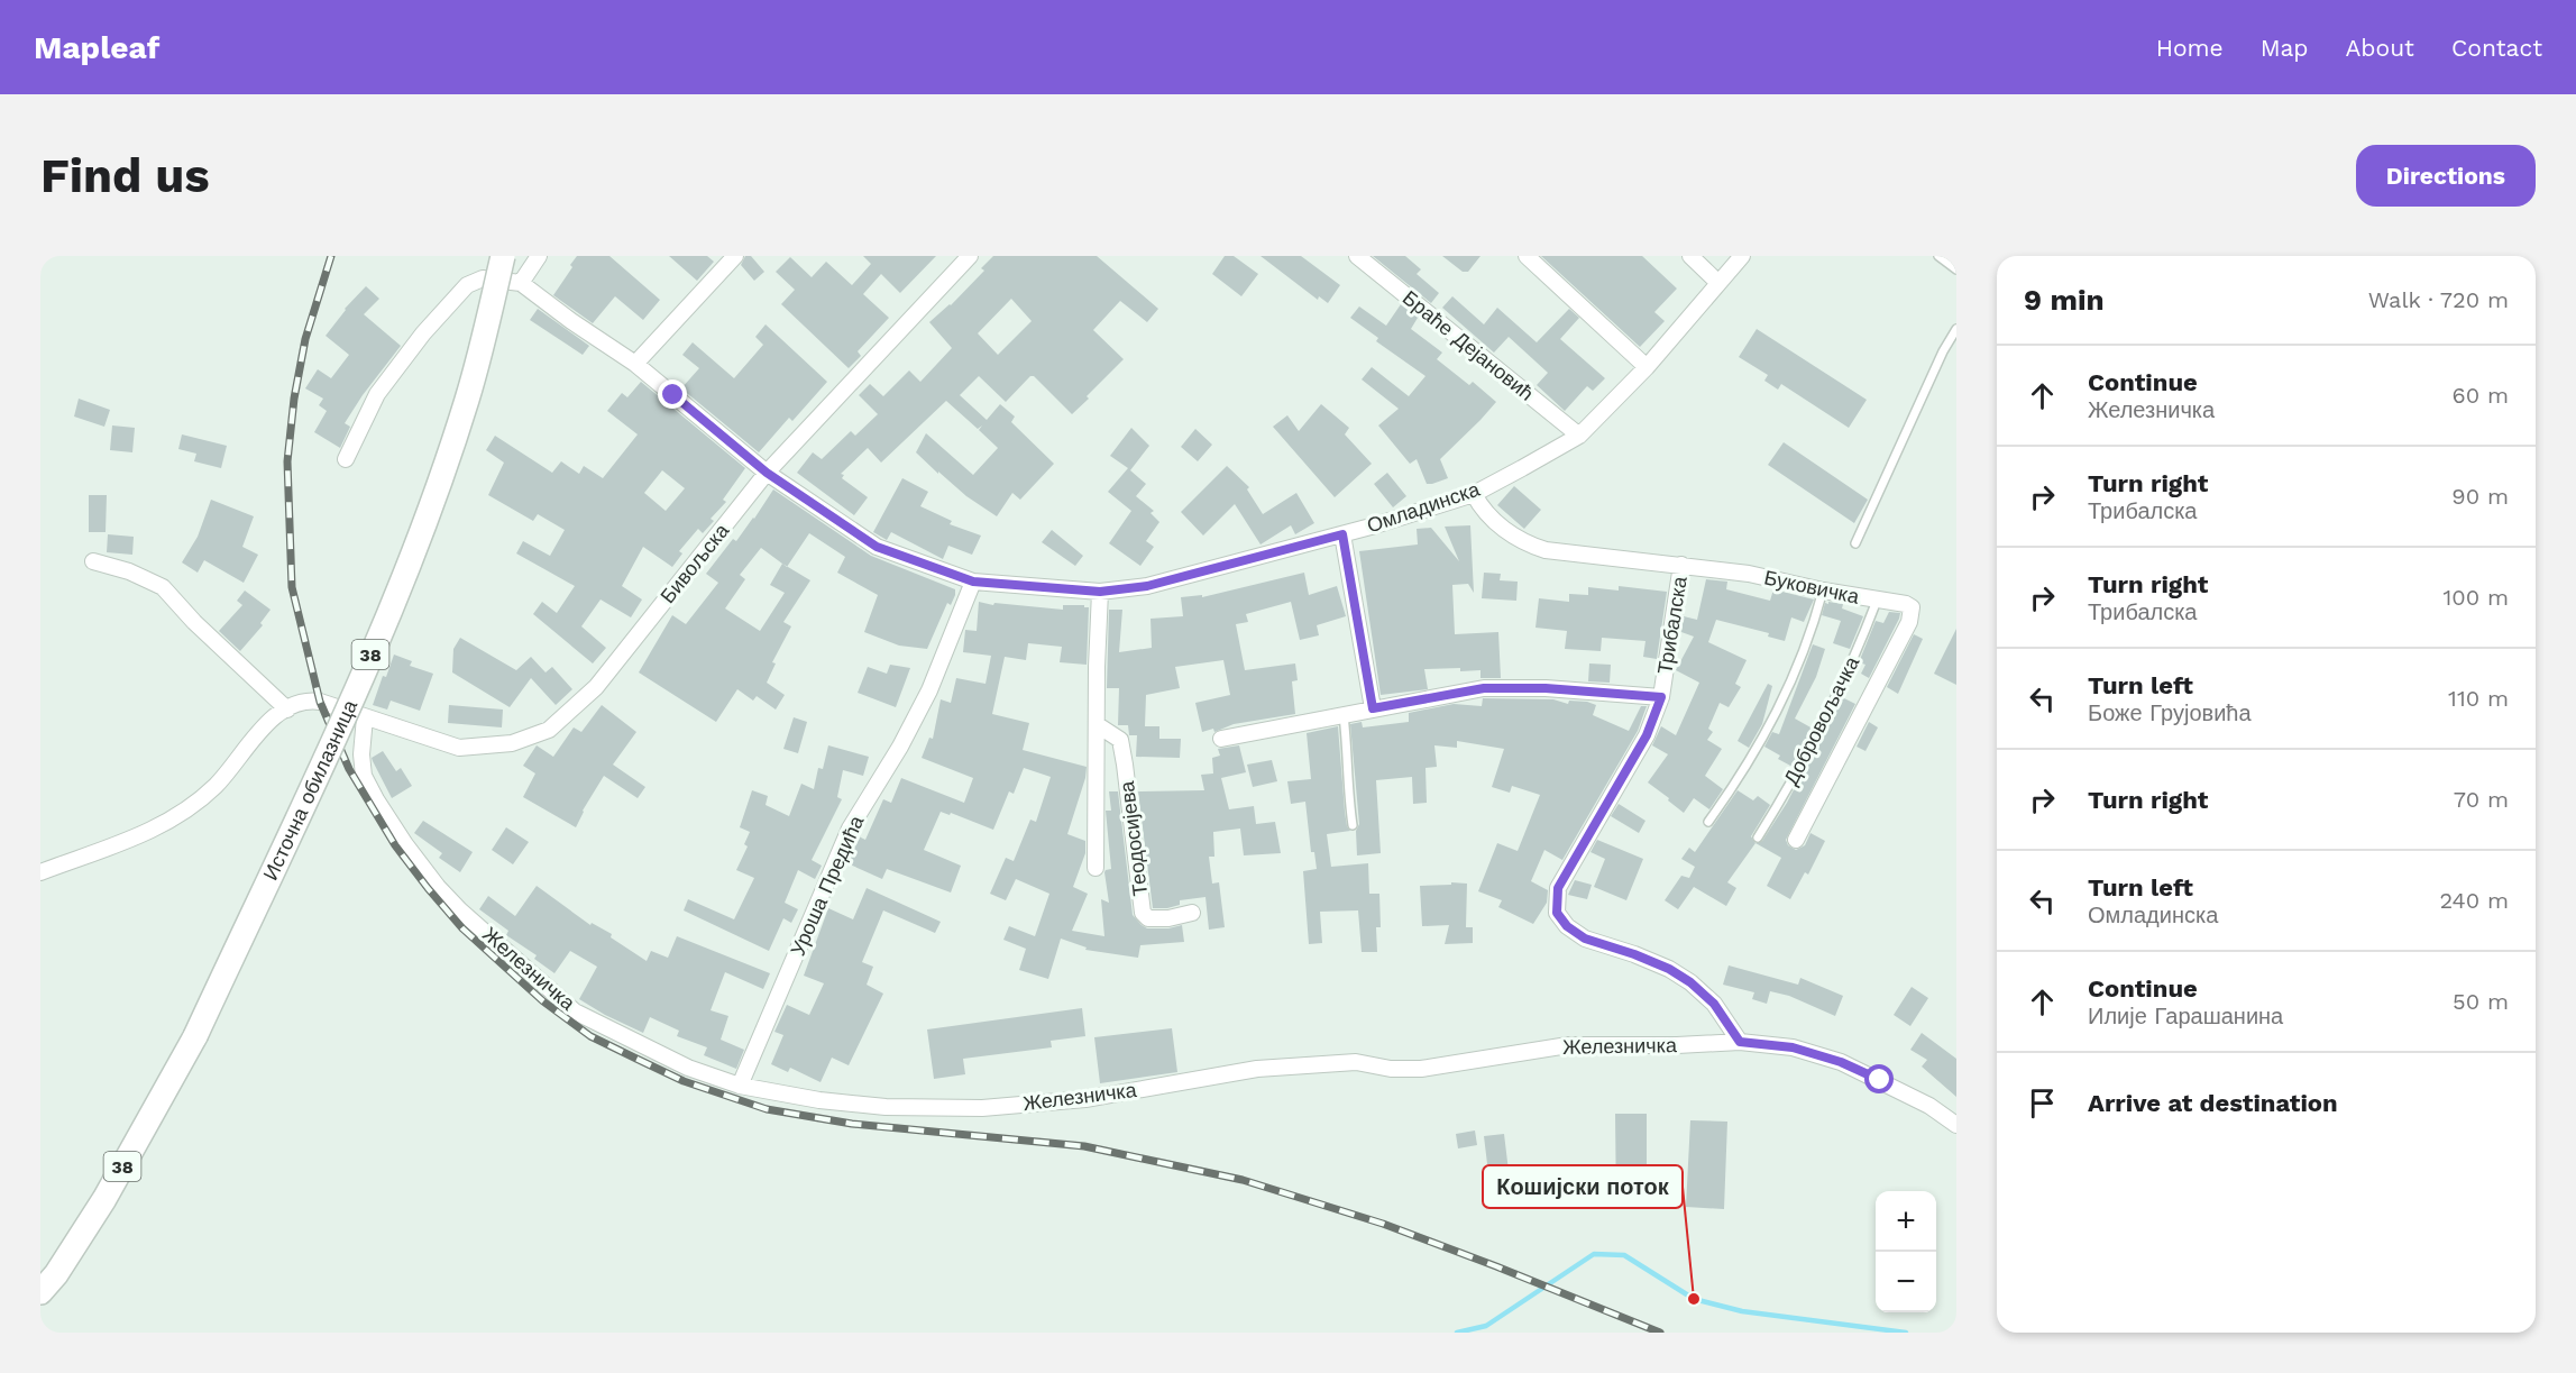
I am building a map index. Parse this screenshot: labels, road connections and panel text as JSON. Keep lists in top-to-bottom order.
{
  "streets": {
    "main road": ["38", "Источна обилазница"],
    "street": [
      "Браће Дејановић",
      "Омладинска",
      "Бивољска",
      "Буковичка",
      "Трибалска",
      "Теодосијева",
      "Уроша Предића",
      "Железничка"
    ],
    "lane": ["Добровољачка"]
  },
  "crossings": [
    ["Браће Дејановић", "Омладинска"],
    ["Омладинска", "Бивољска"],
    ["Омладинска", "Буковичка"],
    ["Омладинска", "Теодосијева"],
    ["Омладинска", "Уроша Предића"],
    ["Бивољска", "Железничка"],
    ["Буковичка", "Трибалска"],
    ["Буковичка", "Добровољачка"],
    ["Трибалска", "Железничка"],
    ["Уроша Предића", "Железничка"]
  ],
  "places": ["Кошијски поток"],
  "page": {
    "header": "Mapleaf",
    "nav": [
      "Home",
      "Map",
      "About",
      "Contact"
    ],
    "buttons": "Directions",
    "title": "Find us",
    "heading": ["9 min", "Walk · 720 m"],
    "list": [
      ["Continue", "Железничка", "60 m"],
      ["Turn right", "Трибалска", "90 m"],
      ["Turn right", "Трибалска", "100 m"],
      ["Turn left", "Боже Грујовића", "110 m"],
      ["Turn right", "70 m"],
      ["Turn left", "Омладинска", "240 m"],
      ["Continue", "Илије Гарашанина", "50 m"],
      "Arrive at destination"
    ],
    "map_buttons": ["+", "−"]
  }
}
